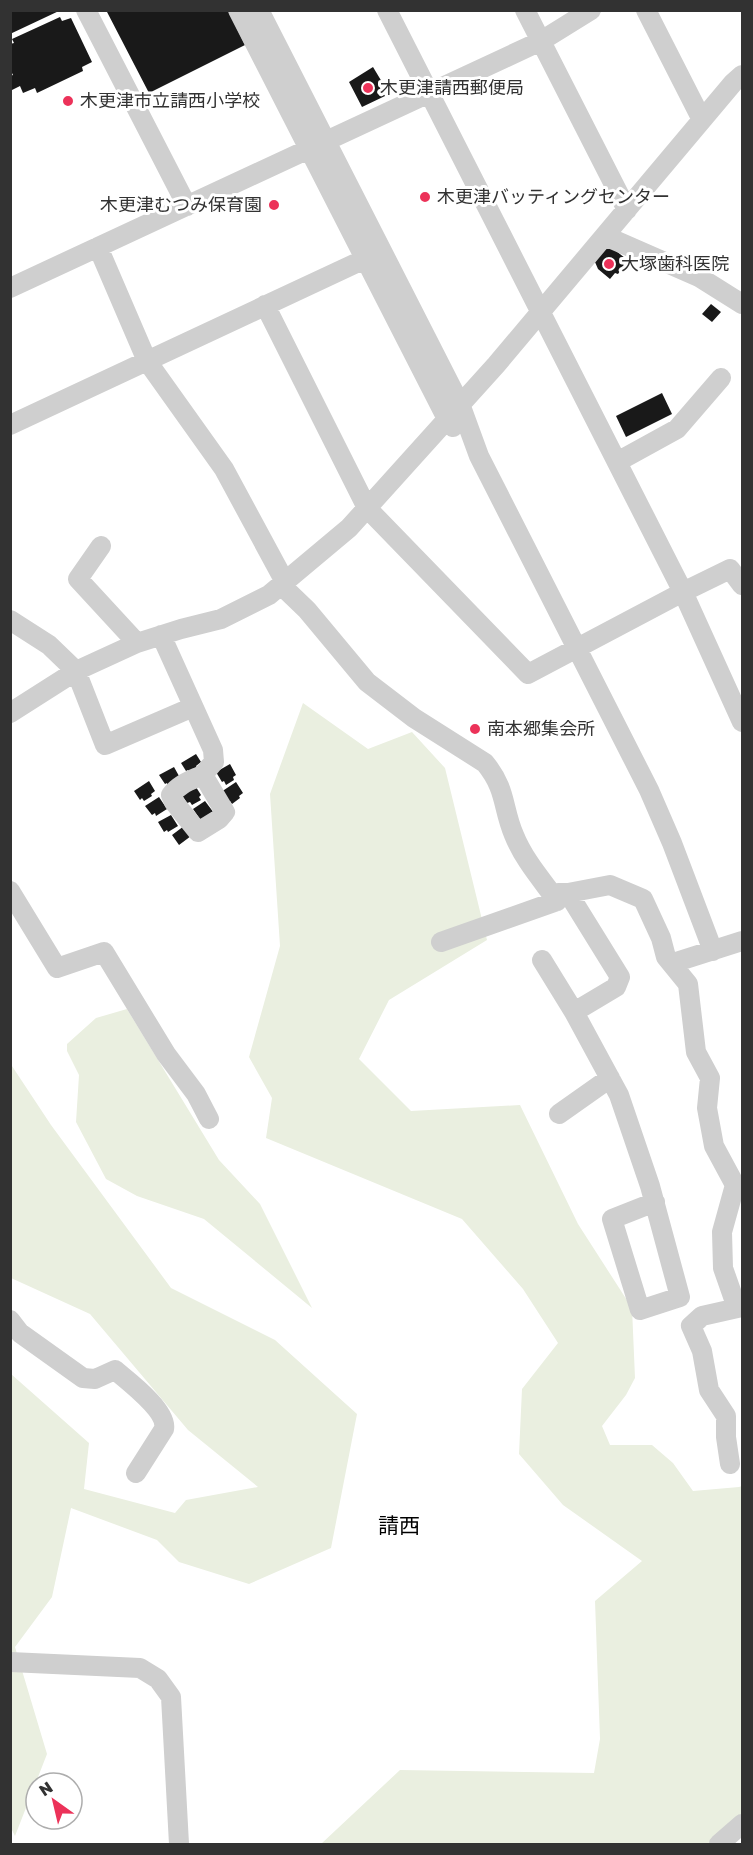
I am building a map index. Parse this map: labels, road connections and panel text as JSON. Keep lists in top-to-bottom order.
{
  "districts": ["請西"],
  "places": [
    "木更津請西郵便局",
    "木更津市立請西小学校",
    "木更津バッティングセンター",
    "木更津むつみ保育園",
    "大塚歯科医院",
    "南本郷集会所"
  ],
  "north": "top left"
}
